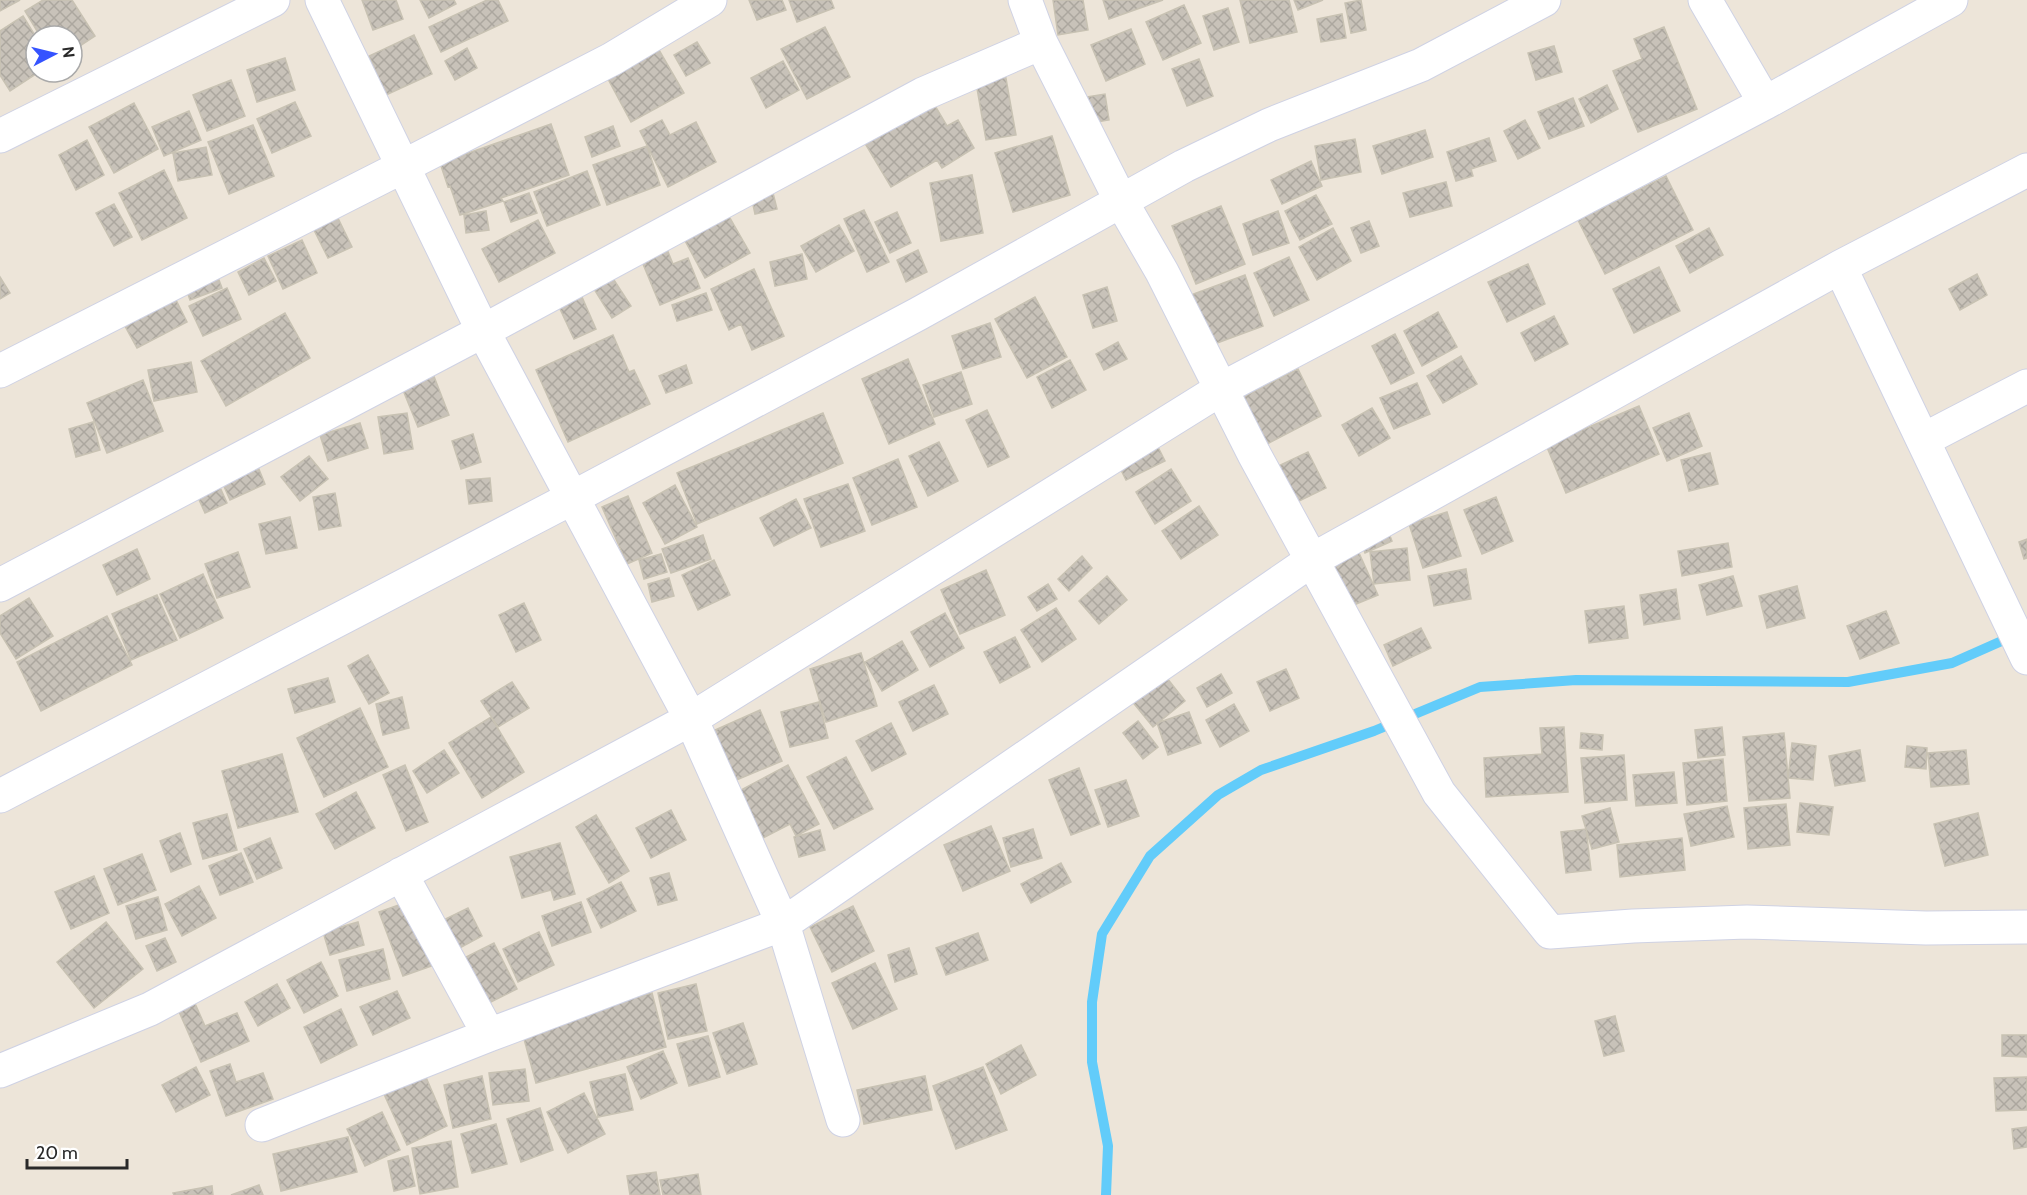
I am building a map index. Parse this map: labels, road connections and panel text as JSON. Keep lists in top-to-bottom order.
{
  "scale_bar": "20 m",
  "north": "right"
}
